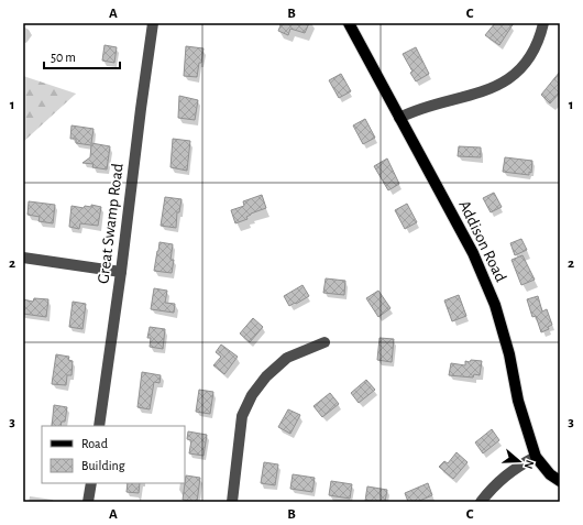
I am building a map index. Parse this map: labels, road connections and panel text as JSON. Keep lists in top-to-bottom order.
{
  "streets": {
    "main road": ["Addison Road"],
    "street": ["Great Swamp Road"]
  },
  "legend": ["Road", "Building"],
  "scale_bar": "50 m",
  "north": "right",
  "grid": {
    "columns": ["A", "B", "C"],
    "rows": ["1", "2", "3"]
  }
}
